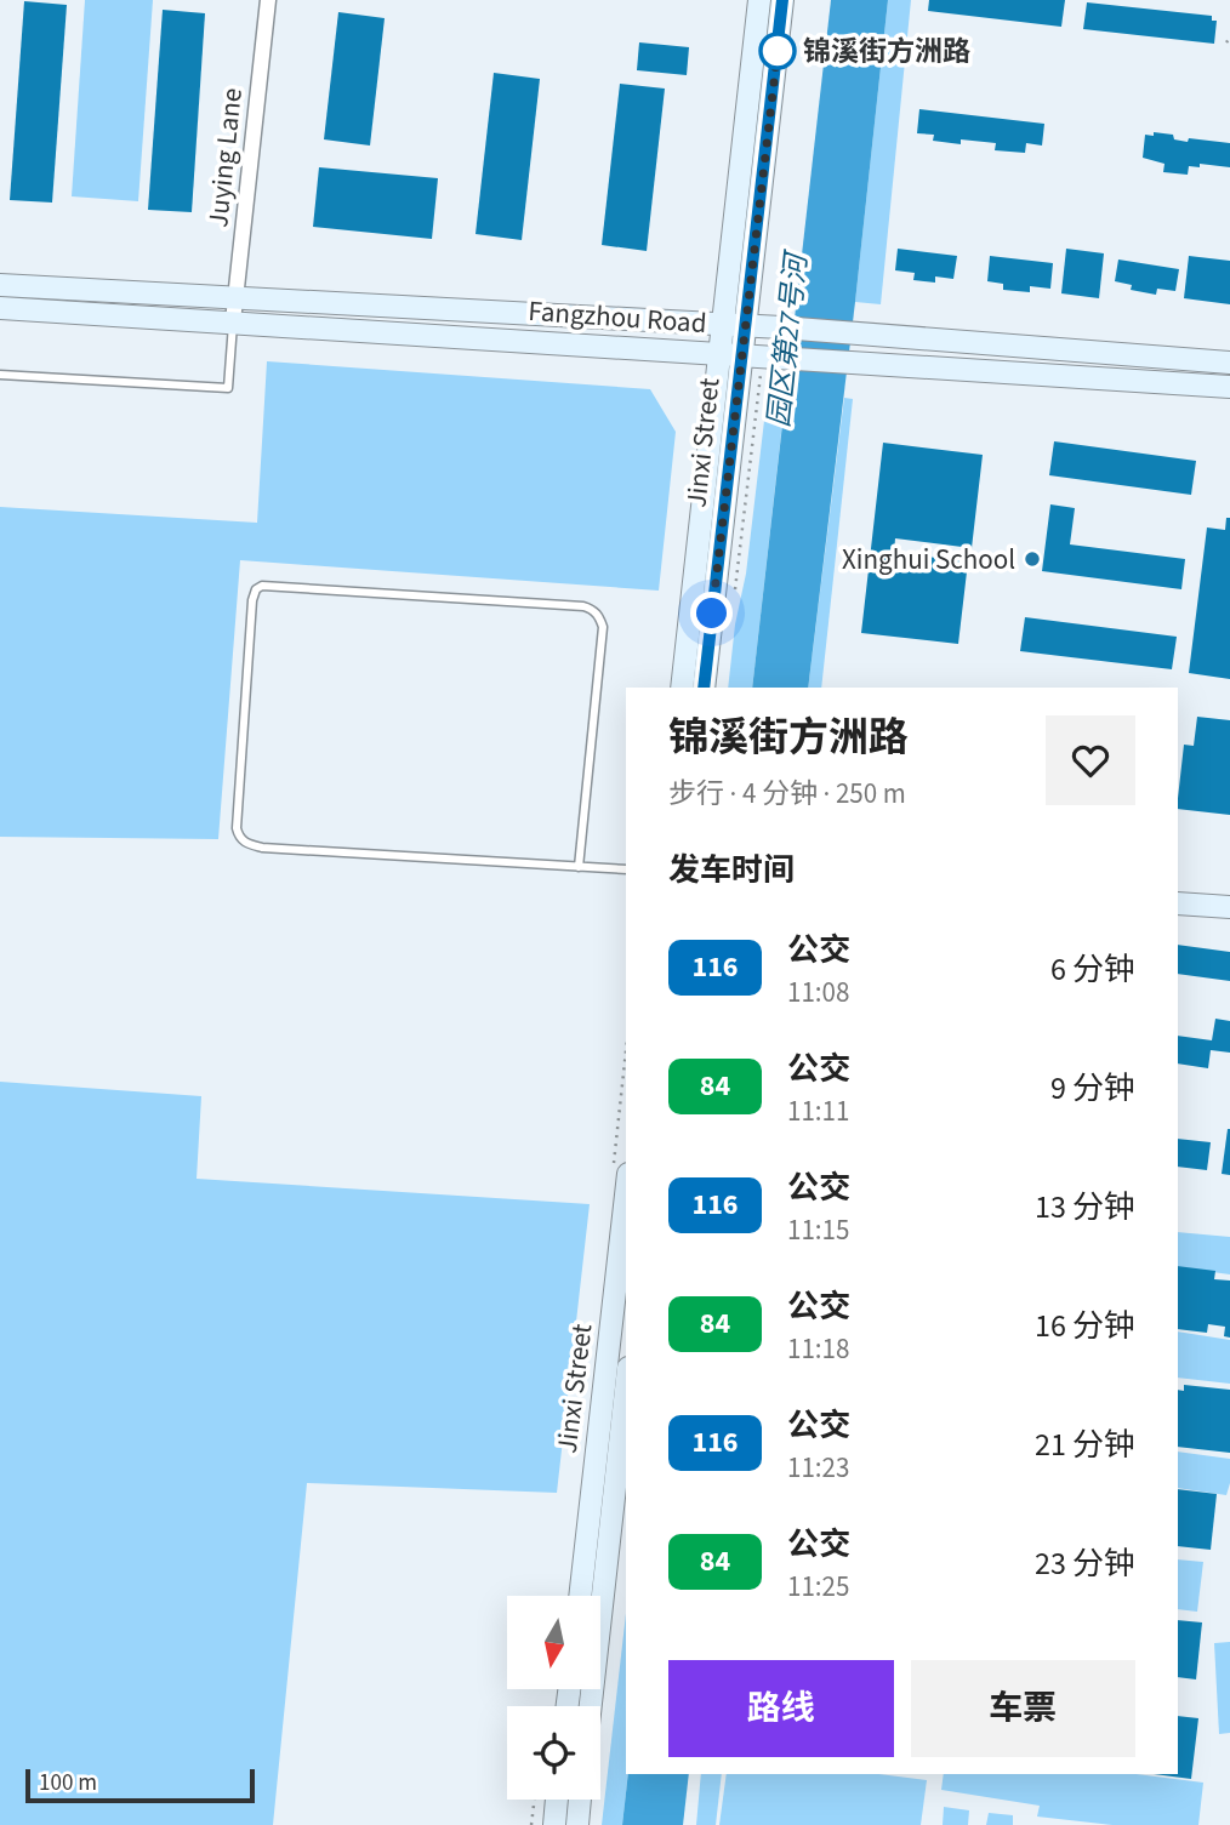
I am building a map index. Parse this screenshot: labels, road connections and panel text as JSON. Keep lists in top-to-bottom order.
{
  "streets": {
    "main road": ["Fangzhou Road", "Jinxi Street"],
    "street": ["Juying Lane"]
  },
  "crossings": [
    ["Juying Lane", "Fangzhou Road"],
    ["Fangzhou Road", "Jinxi Street"]
  ],
  "water": ["园区第27号河"],
  "places": ["锦溪街方洲路", "Xinghui School"],
  "lines": ["bus line 116"],
  "scale_bar": "100 m",
  "north": "bottom",
  "page": {
    "heading": [
      ["锦溪街方洲路", "步行 · 4 分钟 · 250 m"],
      "发车时间"
    ],
    "list": [
      {
        "mark": "116",
        "name": "公交",
        "note": "11:08",
        "value": "6 分钟"
      },
      {
        "mark": "84",
        "name": "公交",
        "note": "11:11",
        "value": "9 分钟"
      },
      {
        "mark": "116",
        "name": "公交",
        "note": "11:15",
        "value": "13 分钟"
      },
      {
        "mark": "84",
        "name": "公交",
        "note": "11:18",
        "value": "16 分钟"
      },
      {
        "mark": "116",
        "name": "公交",
        "note": "11:23",
        "value": "21 分钟"
      },
      {
        "mark": "84",
        "name": "公交",
        "note": "11:25",
        "value": "23 分钟"
      }
    ],
    "buttons": ["路线", "车票"],
    "scale": "100 m"
  }
}
